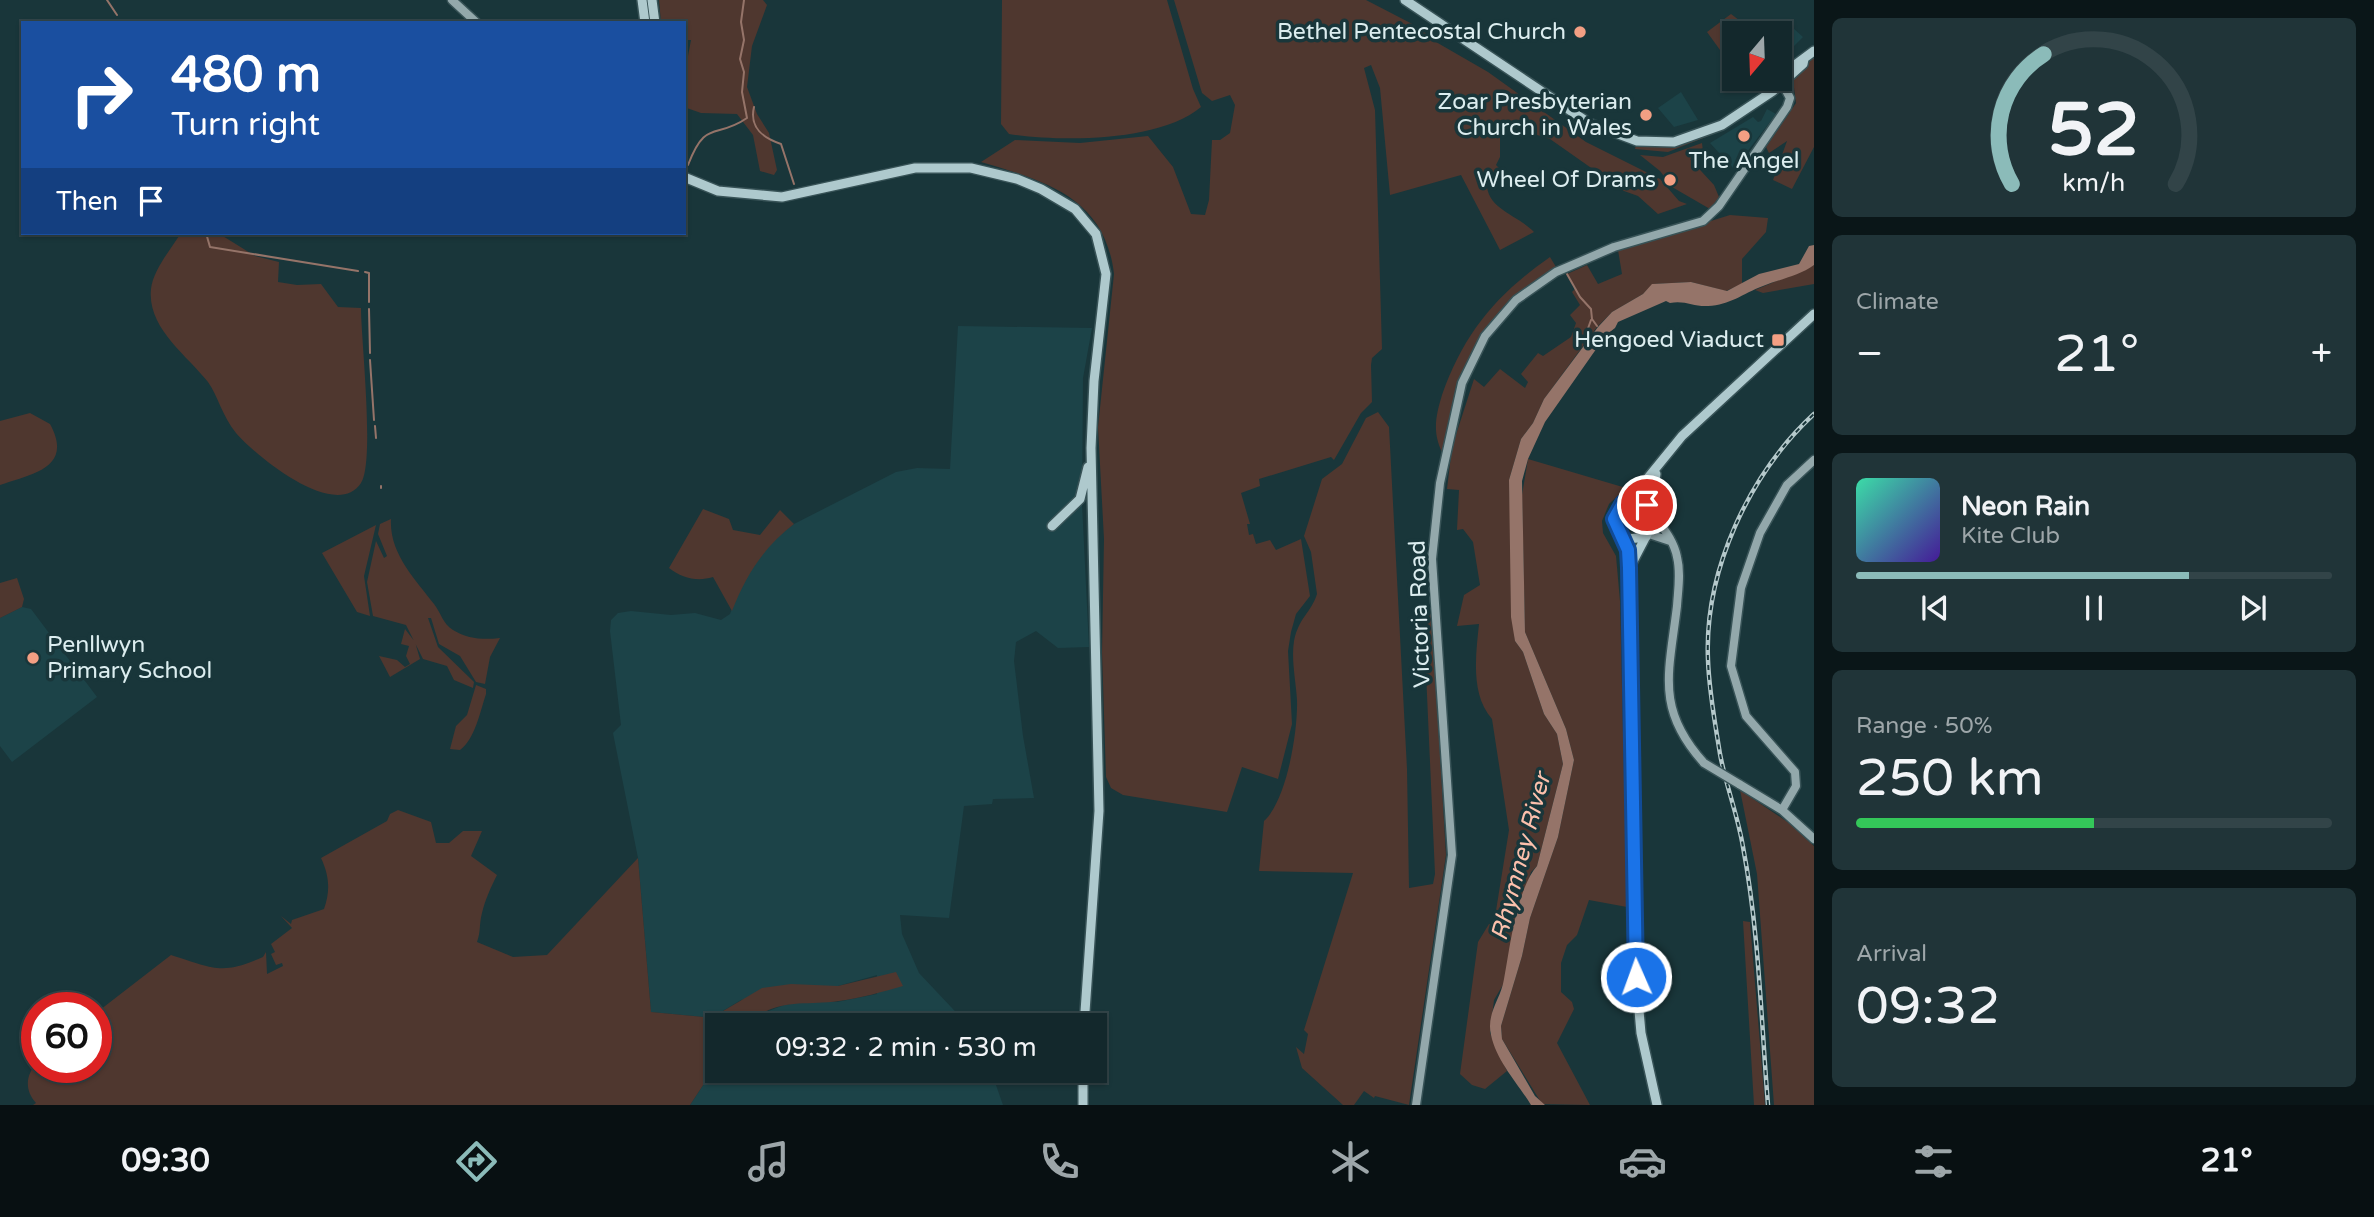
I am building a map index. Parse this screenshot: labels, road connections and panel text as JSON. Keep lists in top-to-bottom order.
{
  "streets": {
    "main road": ["Victoria Road"]
  },
  "water": ["Rhymney River"],
  "places": {
    "other": [
      "Bethel Pentecostal Church",
      "Zoar Presbyterian Church in Wales",
      "The Angel",
      "Wheel Of Drams",
      "Penllwyn Primary School"
    ],
    "transit": ["Hengoed Viaduct"]
  },
  "north": "bottom",
  "page": {
    "turn": ["480 m", "Turn right"],
    "then": "Then",
    "tile": [
      "Climate",
      ["Range · 50%", "250 km"],
      ["Arrival", "09:32"]
    ],
    "heat": ["−", "21°", "+"],
    "song": ["Neon Rain", "Kite Club"],
    "limit": "60",
    "trip": "09:32 · 2 min · 530 m",
    "tabs": ["09:30", "21°"],
    "gauge": ["52", "km/h"]
  }
}
